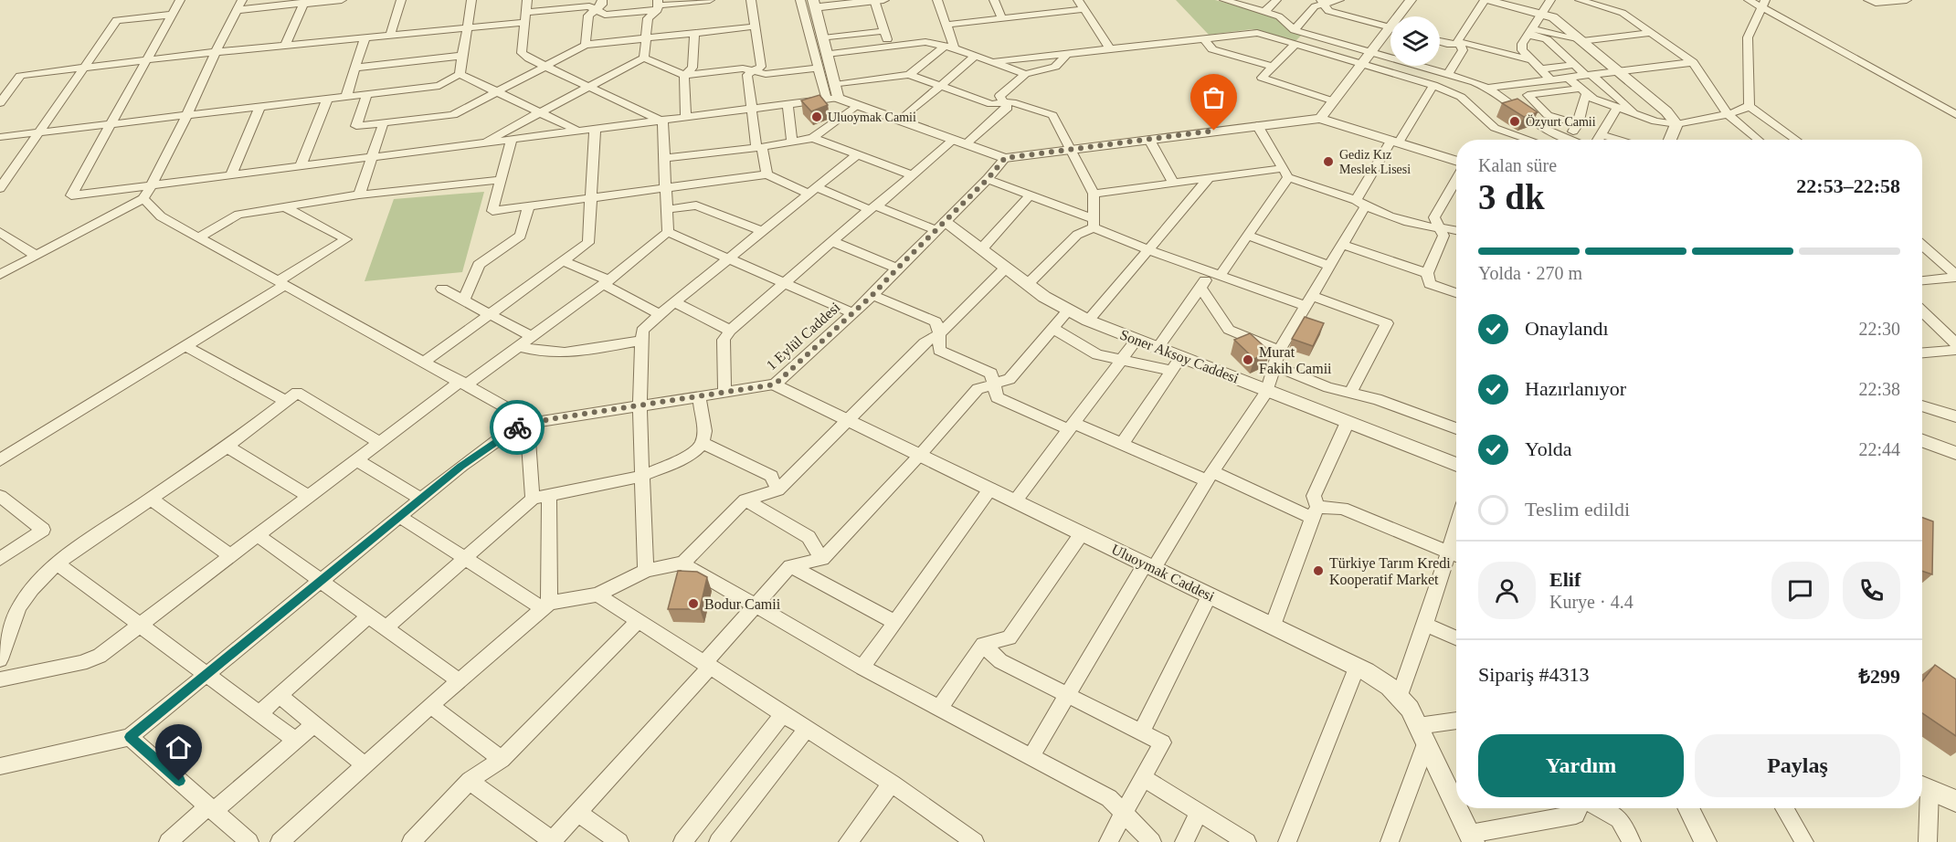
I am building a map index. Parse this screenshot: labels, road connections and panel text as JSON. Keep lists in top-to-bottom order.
{
  "streets": {
    "street": ["1 Eylül Caddesi", "Soner Aksoy Caddesi", "Uluoymak Caddesi"]
  },
  "crossings": [
    ["1 Eylül Caddesi", "Soner Aksoy Caddesi"],
    ["1 Eylül Caddesi", "Uluoymak Caddesi"]
  ],
  "places": [
    "Uluoymak Camii",
    "Özyurt Camii",
    "Gediz Kız Meslek Lisesi",
    "Murat Fakih Camii",
    "Türkiye Tarım Kredi Kooperatif Market",
    "Bodur Camii"
  ],
  "page": {
    "heading": ["3 dk", "Kalan süre", "22:53–22:58"],
    "panel": [
      "Elif",
      "Kurye · 4.4",
      "Sipariş #4313",
      "₺299"
    ],
    "bar": "Yolda · 270 m",
    "list": [
      ["Onaylandı", "22:30"],
      ["Hazırlanıyor", "22:38"],
      ["Yolda", "22:44"],
      "Teslim edildi"
    ],
    "buttons": ["Yardım", "Paylaş"]
  }
}
